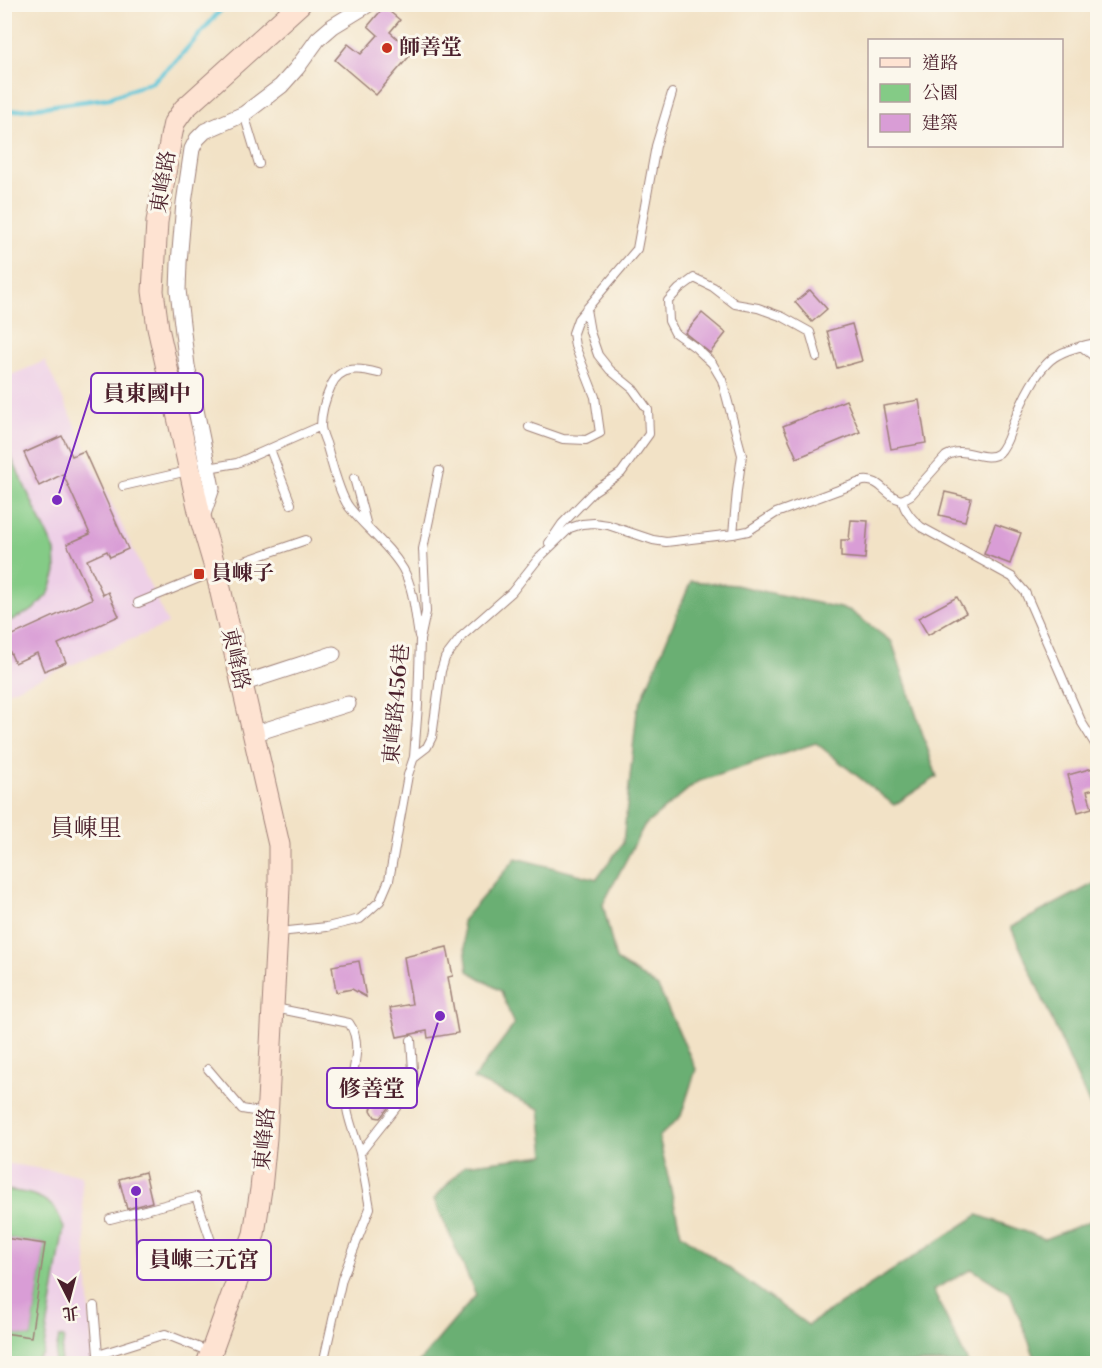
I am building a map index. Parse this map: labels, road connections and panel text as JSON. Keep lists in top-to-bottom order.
{
  "streets": {
    "main road": ["東峰路"],
    "lane": ["東峰路456巷"]
  },
  "crossings": [
    ["東峰路", "東峰路456巷"]
  ],
  "districts": ["員崠里"],
  "places": {
    "other": [
      "師善堂",
      "員東國中",
      "修善堂",
      "員崠三元宮"
    ],
    "transit": ["員崠子"]
  },
  "legend": ["道路", "公園", "建築"],
  "north": "bottom"
}
